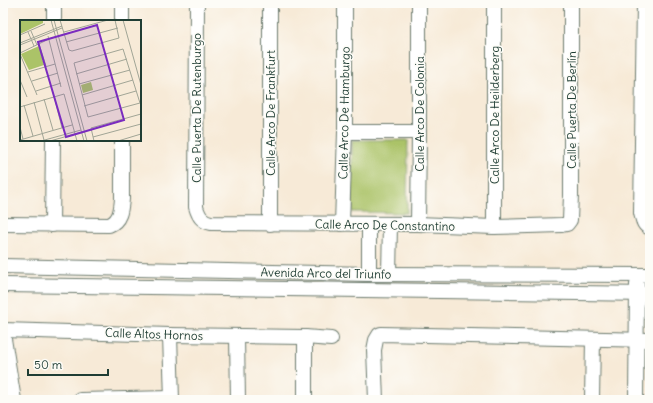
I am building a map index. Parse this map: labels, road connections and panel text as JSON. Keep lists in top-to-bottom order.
{
  "streets": {
    "street": [
      "Calle Puerta De Rutenburgo",
      "Calle Puerta De Berlín",
      "Calle Arco De Frankfurt",
      "Calle Arco De Hamburgo",
      "Calle Arco De Colonia",
      "Calle Arco De Heilderberg",
      "Calle Arco De Constantino",
      "Avenida Arco del Triunfo",
      "Calle Altos Hornos"
    ]
  },
  "crossings": [
    ["Calle Puerta De Rutenburgo", "Calle Arco De Constantino"],
    ["Calle Puerta De Berlín", "Calle Arco De Constantino"],
    ["Calle Arco De Frankfurt", "Calle Arco De Constantino"],
    ["Calle Arco De Hamburgo", "Calle Arco De Constantino"],
    ["Calle Arco De Colonia", "Calle Arco De Constantino"],
    ["Calle Arco De Heilderberg", "Calle Arco De Constantino"]
  ],
  "scale_bar": "50 m"
}
